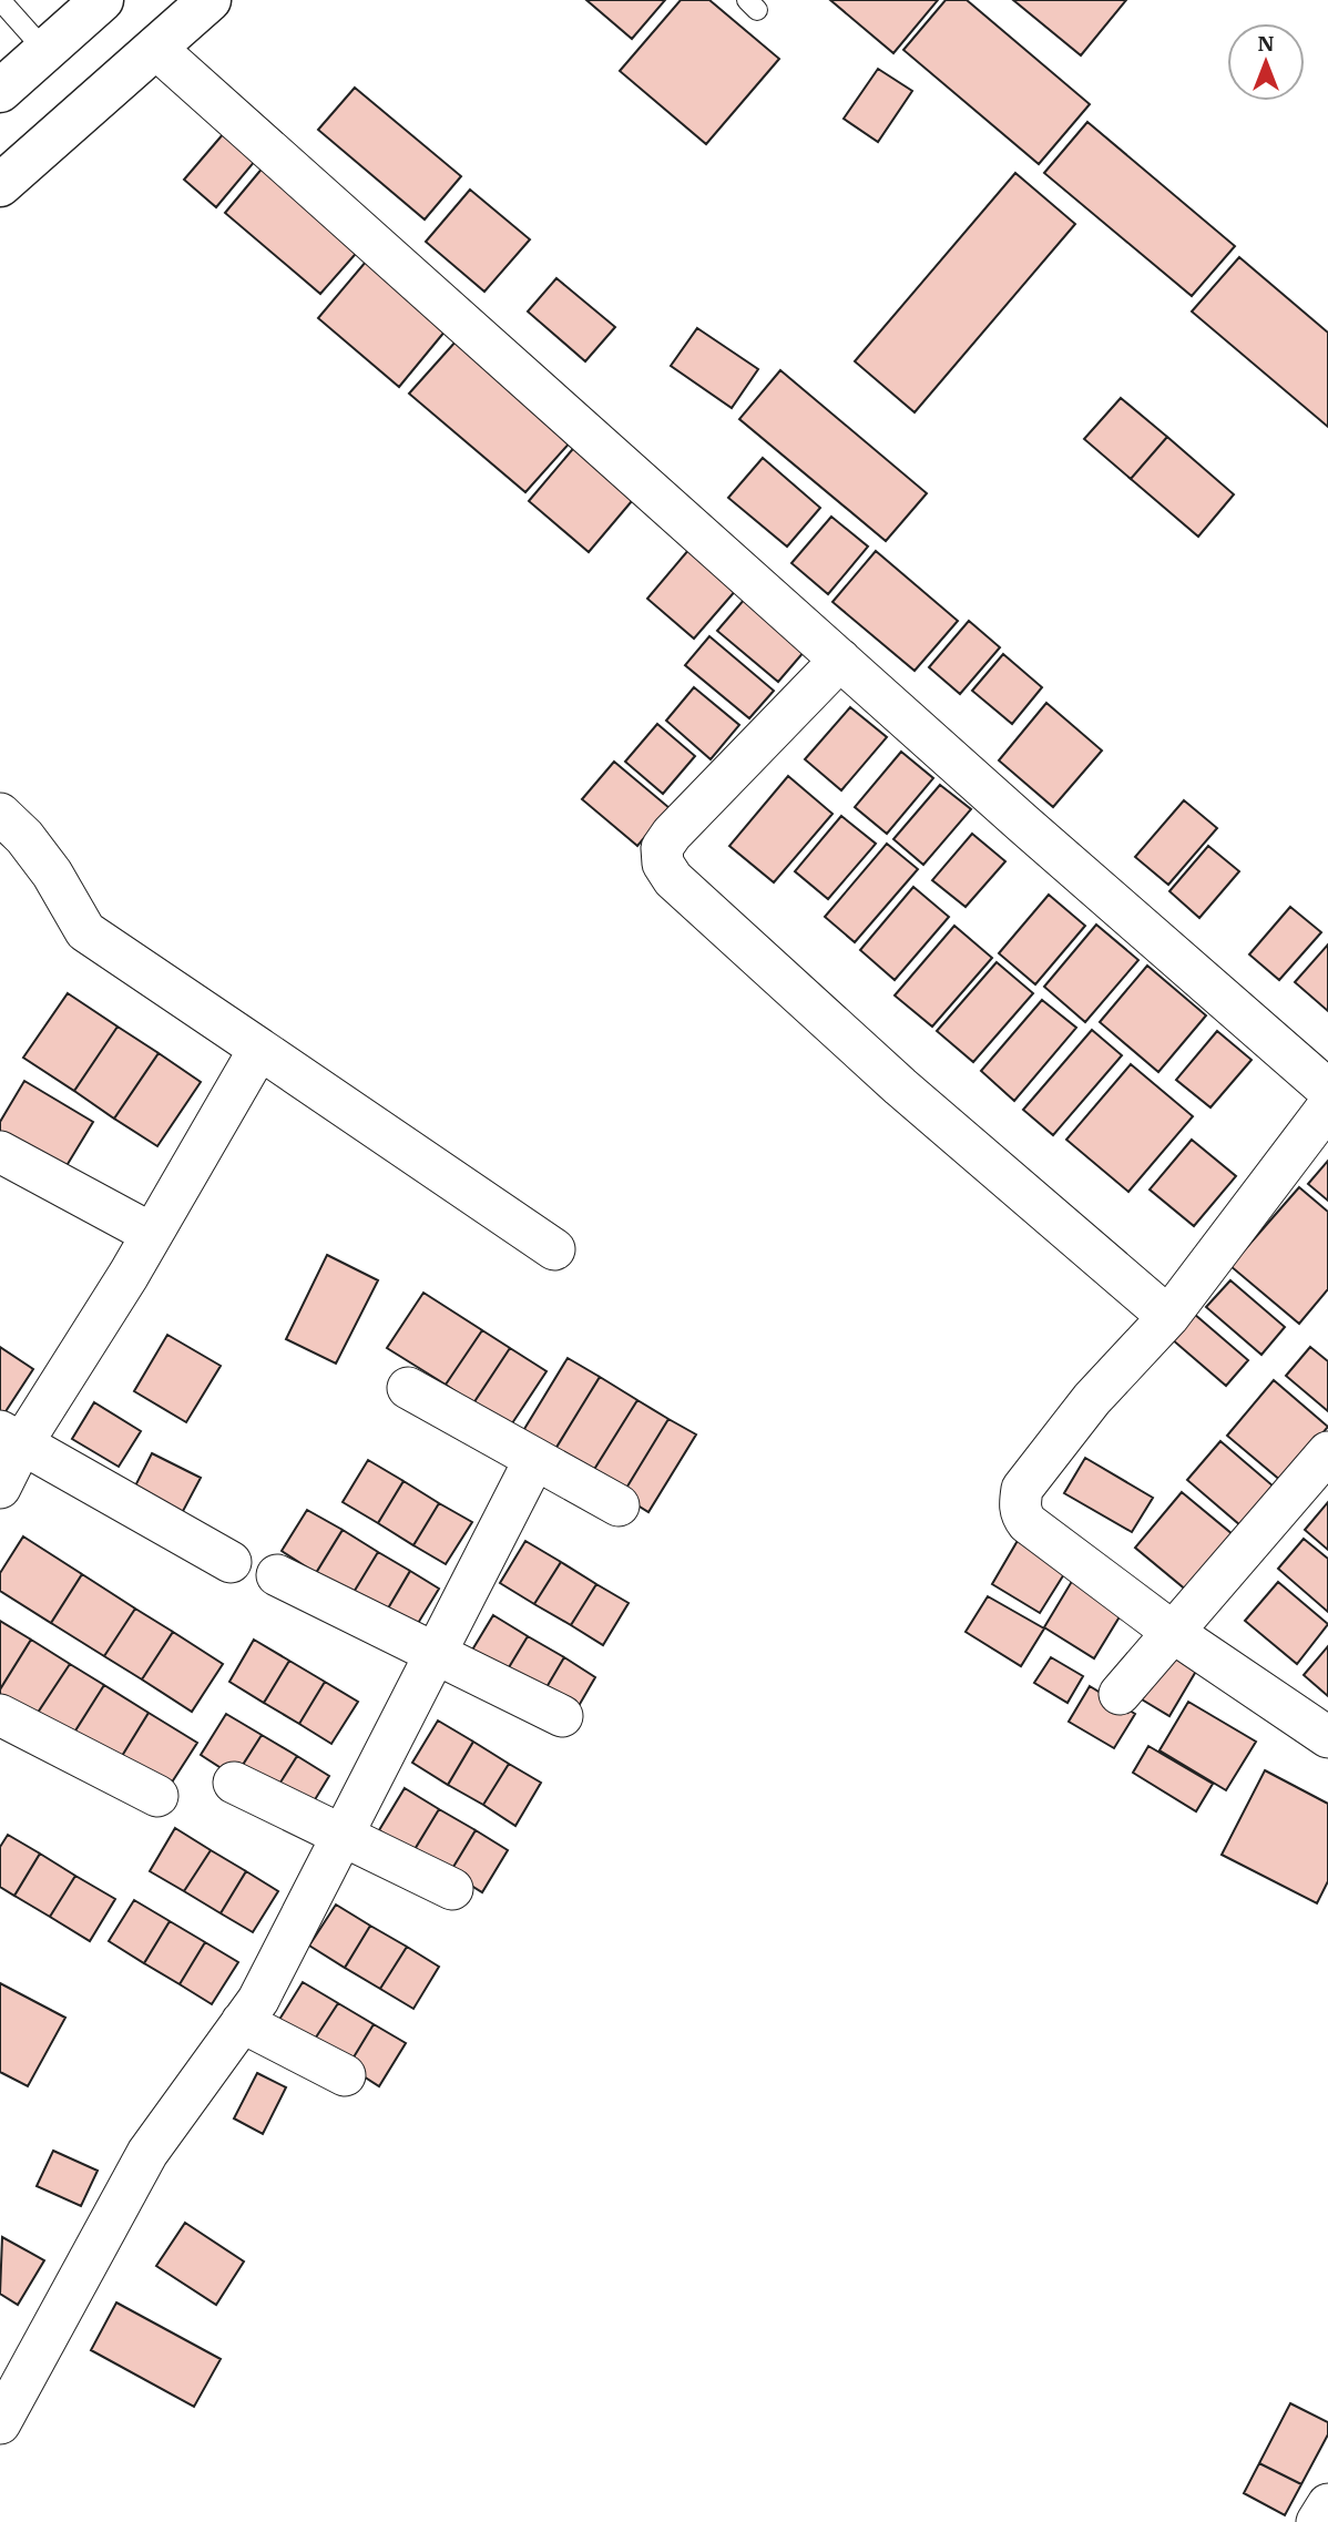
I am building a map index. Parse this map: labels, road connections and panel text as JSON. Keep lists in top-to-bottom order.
{
  "north": "top"
}
